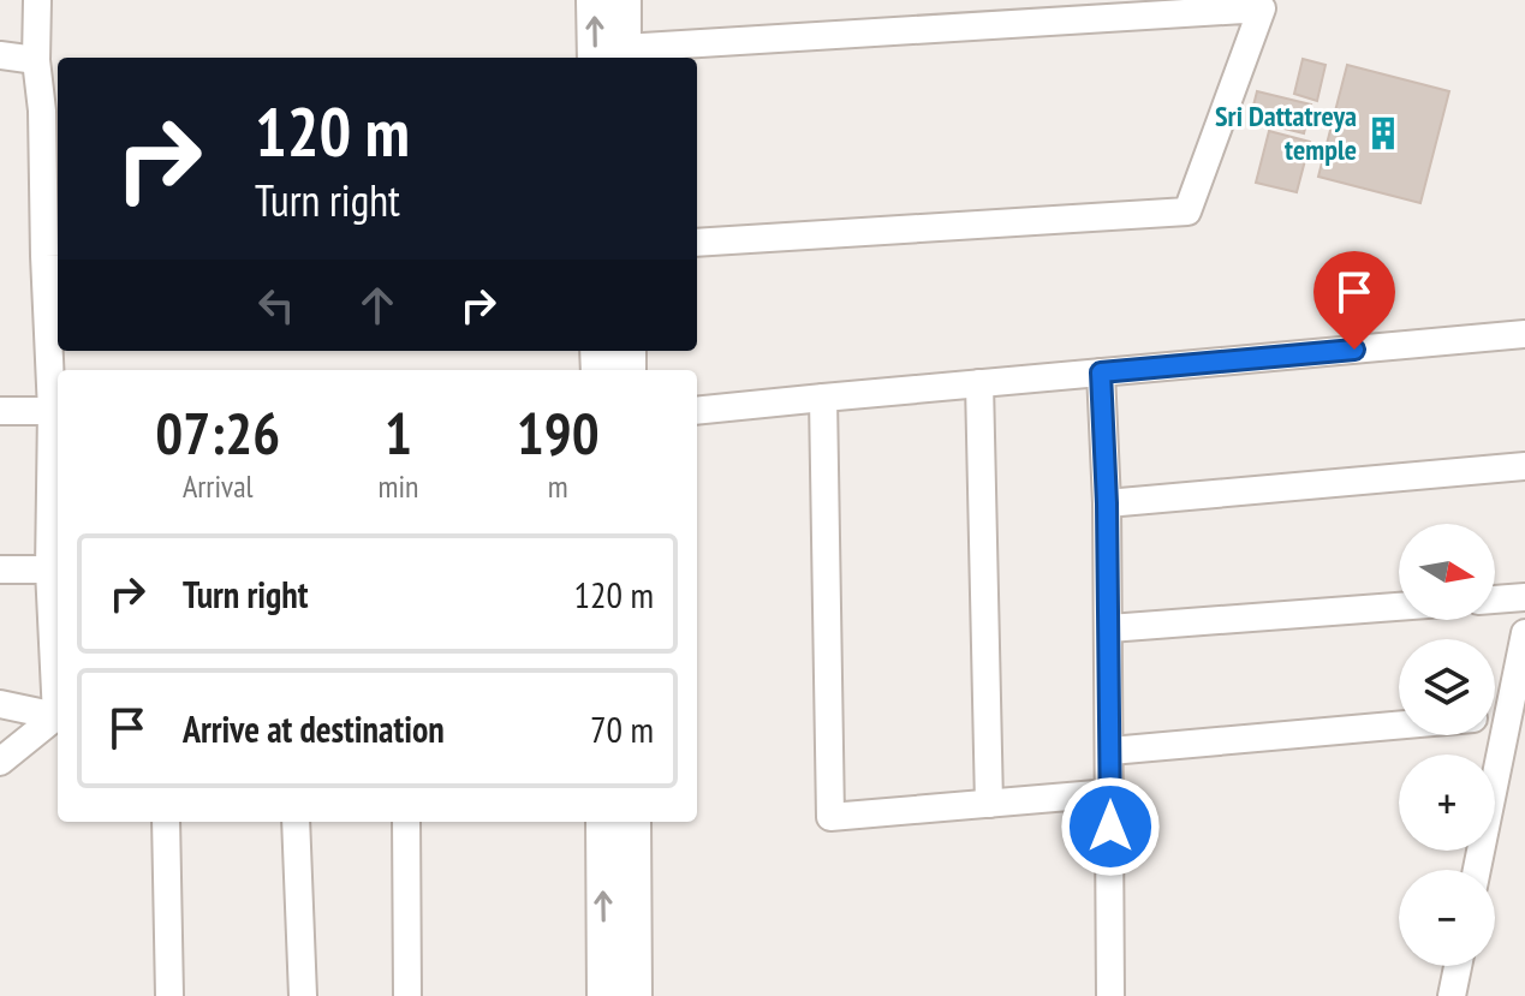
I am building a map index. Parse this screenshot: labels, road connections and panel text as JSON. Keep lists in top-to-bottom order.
{
  "places": {
    "building": ["Sri Dattatreya temple"]
  },
  "north": "right",
  "page": {
    "turn": ["120 m", "Turn right"],
    "eta": [
      "07:26",
      "Arrival",
      "1",
      "min",
      "190",
      "m"
    ],
    "map_buttons": ["+", "−"],
    "list": [
      {
        "name": "Turn right",
        "value": "120 m"
      },
      {
        "name": "Arrive at destination",
        "value": "70 m"
      }
    ]
  }
}
